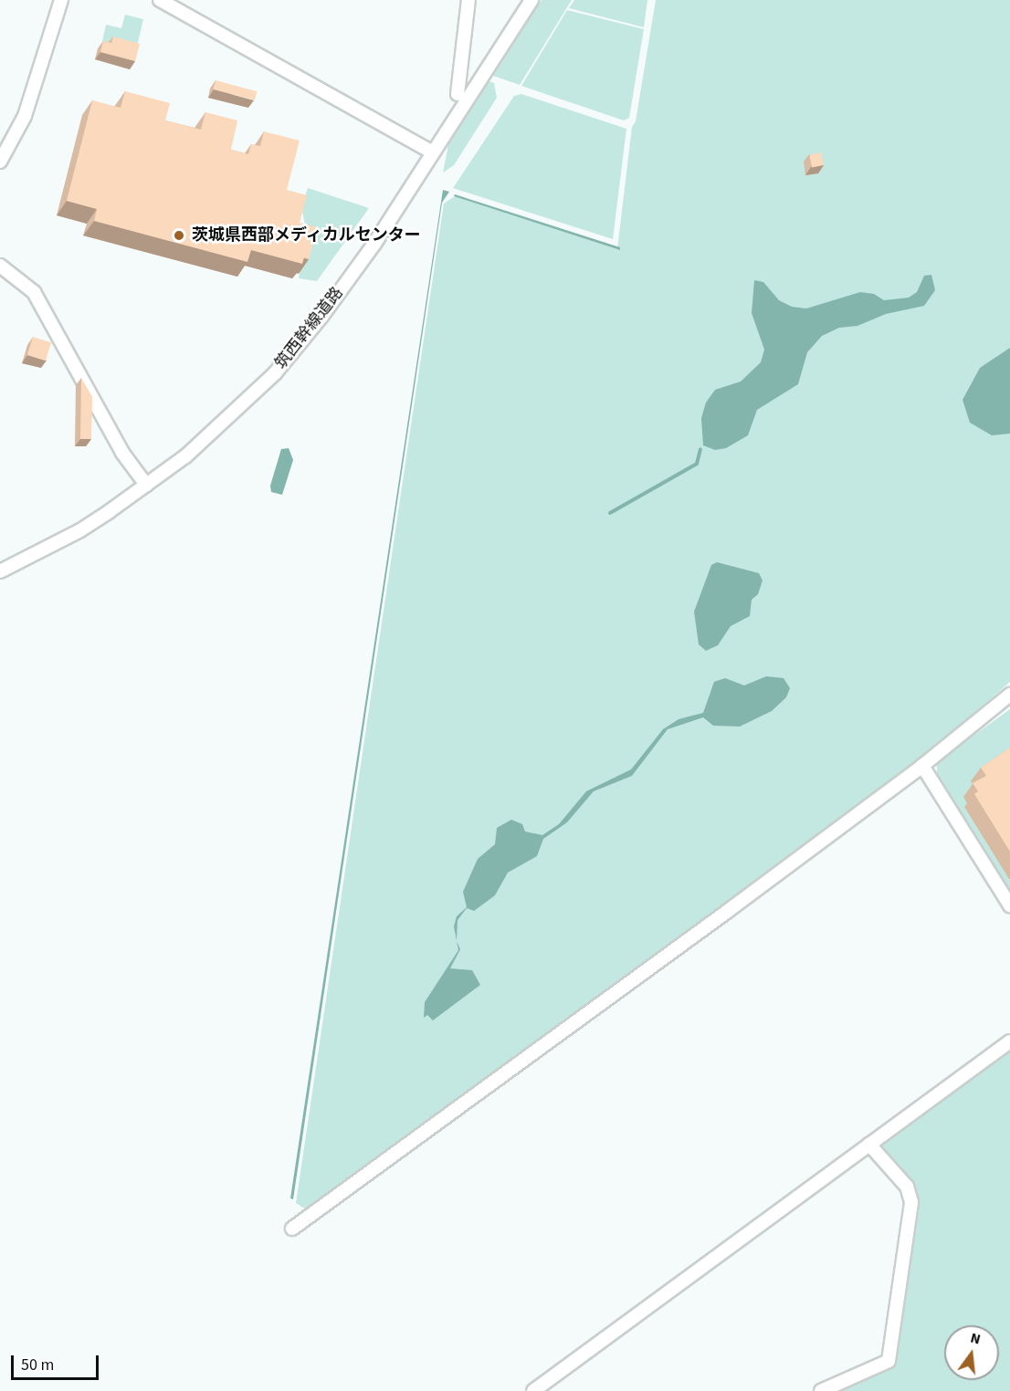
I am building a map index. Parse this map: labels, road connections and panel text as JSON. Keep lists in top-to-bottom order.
{
  "streets": {
    "street": ["筑西幹線道路"]
  },
  "places": ["茨城県西部メディカルセンター"],
  "scale_bar": "50 m",
  "north": "top"
}
